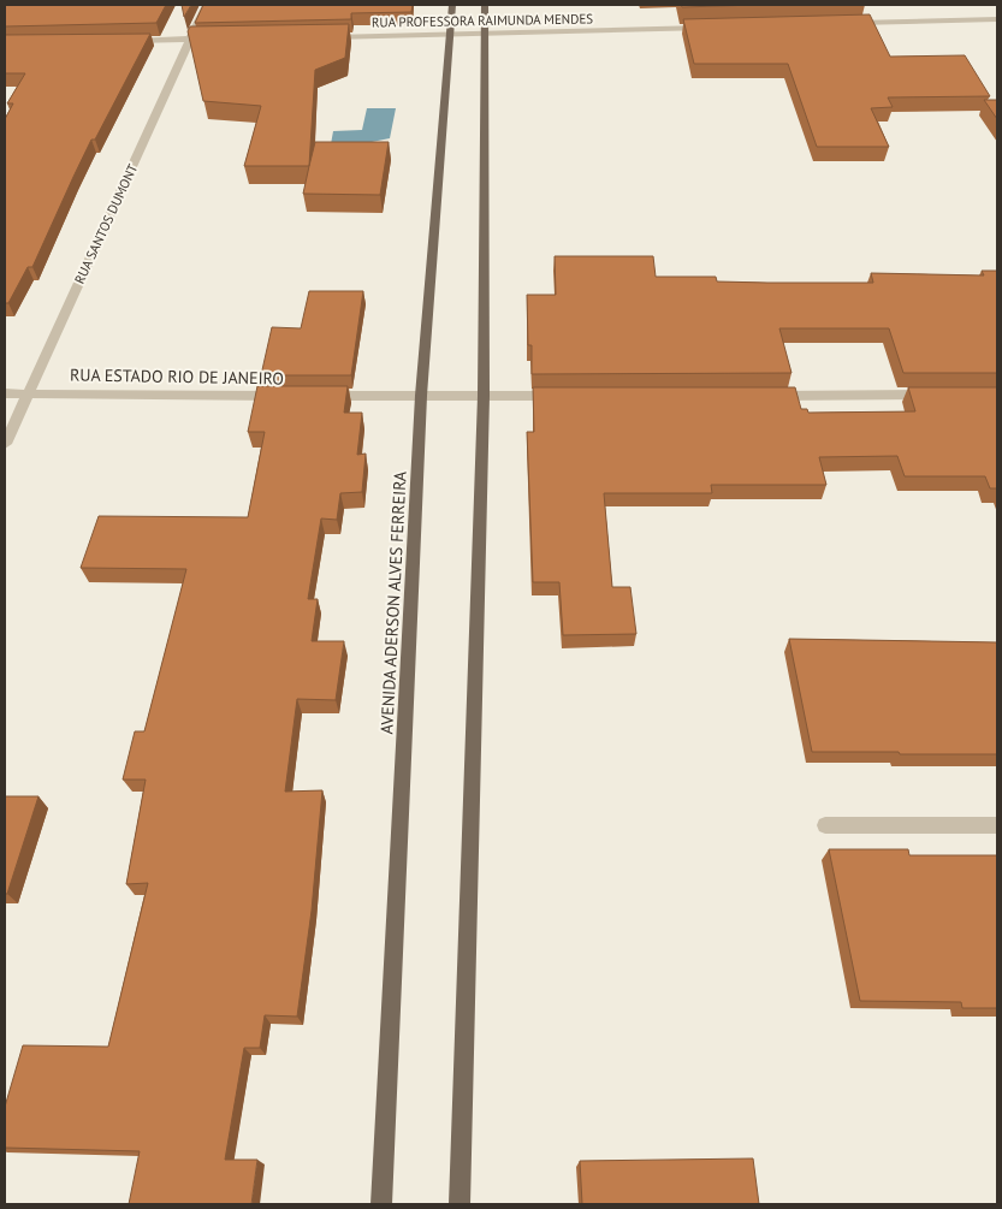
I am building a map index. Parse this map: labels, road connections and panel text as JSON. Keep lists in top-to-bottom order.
{
  "streets": {
    "main road": ["AVENIDA ADERSON ALVES FERREIRA"],
    "street": ["RUA PROFESSORA RAIMUNDA MENDES", "RUA SANTOS DUMONT", "RUA ESTADO RIO DE JANEIRO"]
  },
  "crossings": [
    ["RUA PROFESSORA RAIMUNDA MENDES", "AVENIDA ADERSON ALVES FERREIRA"],
    ["RUA SANTOS DUMONT", "RUA ESTADO RIO DE JANEIRO"]
  ]
}
